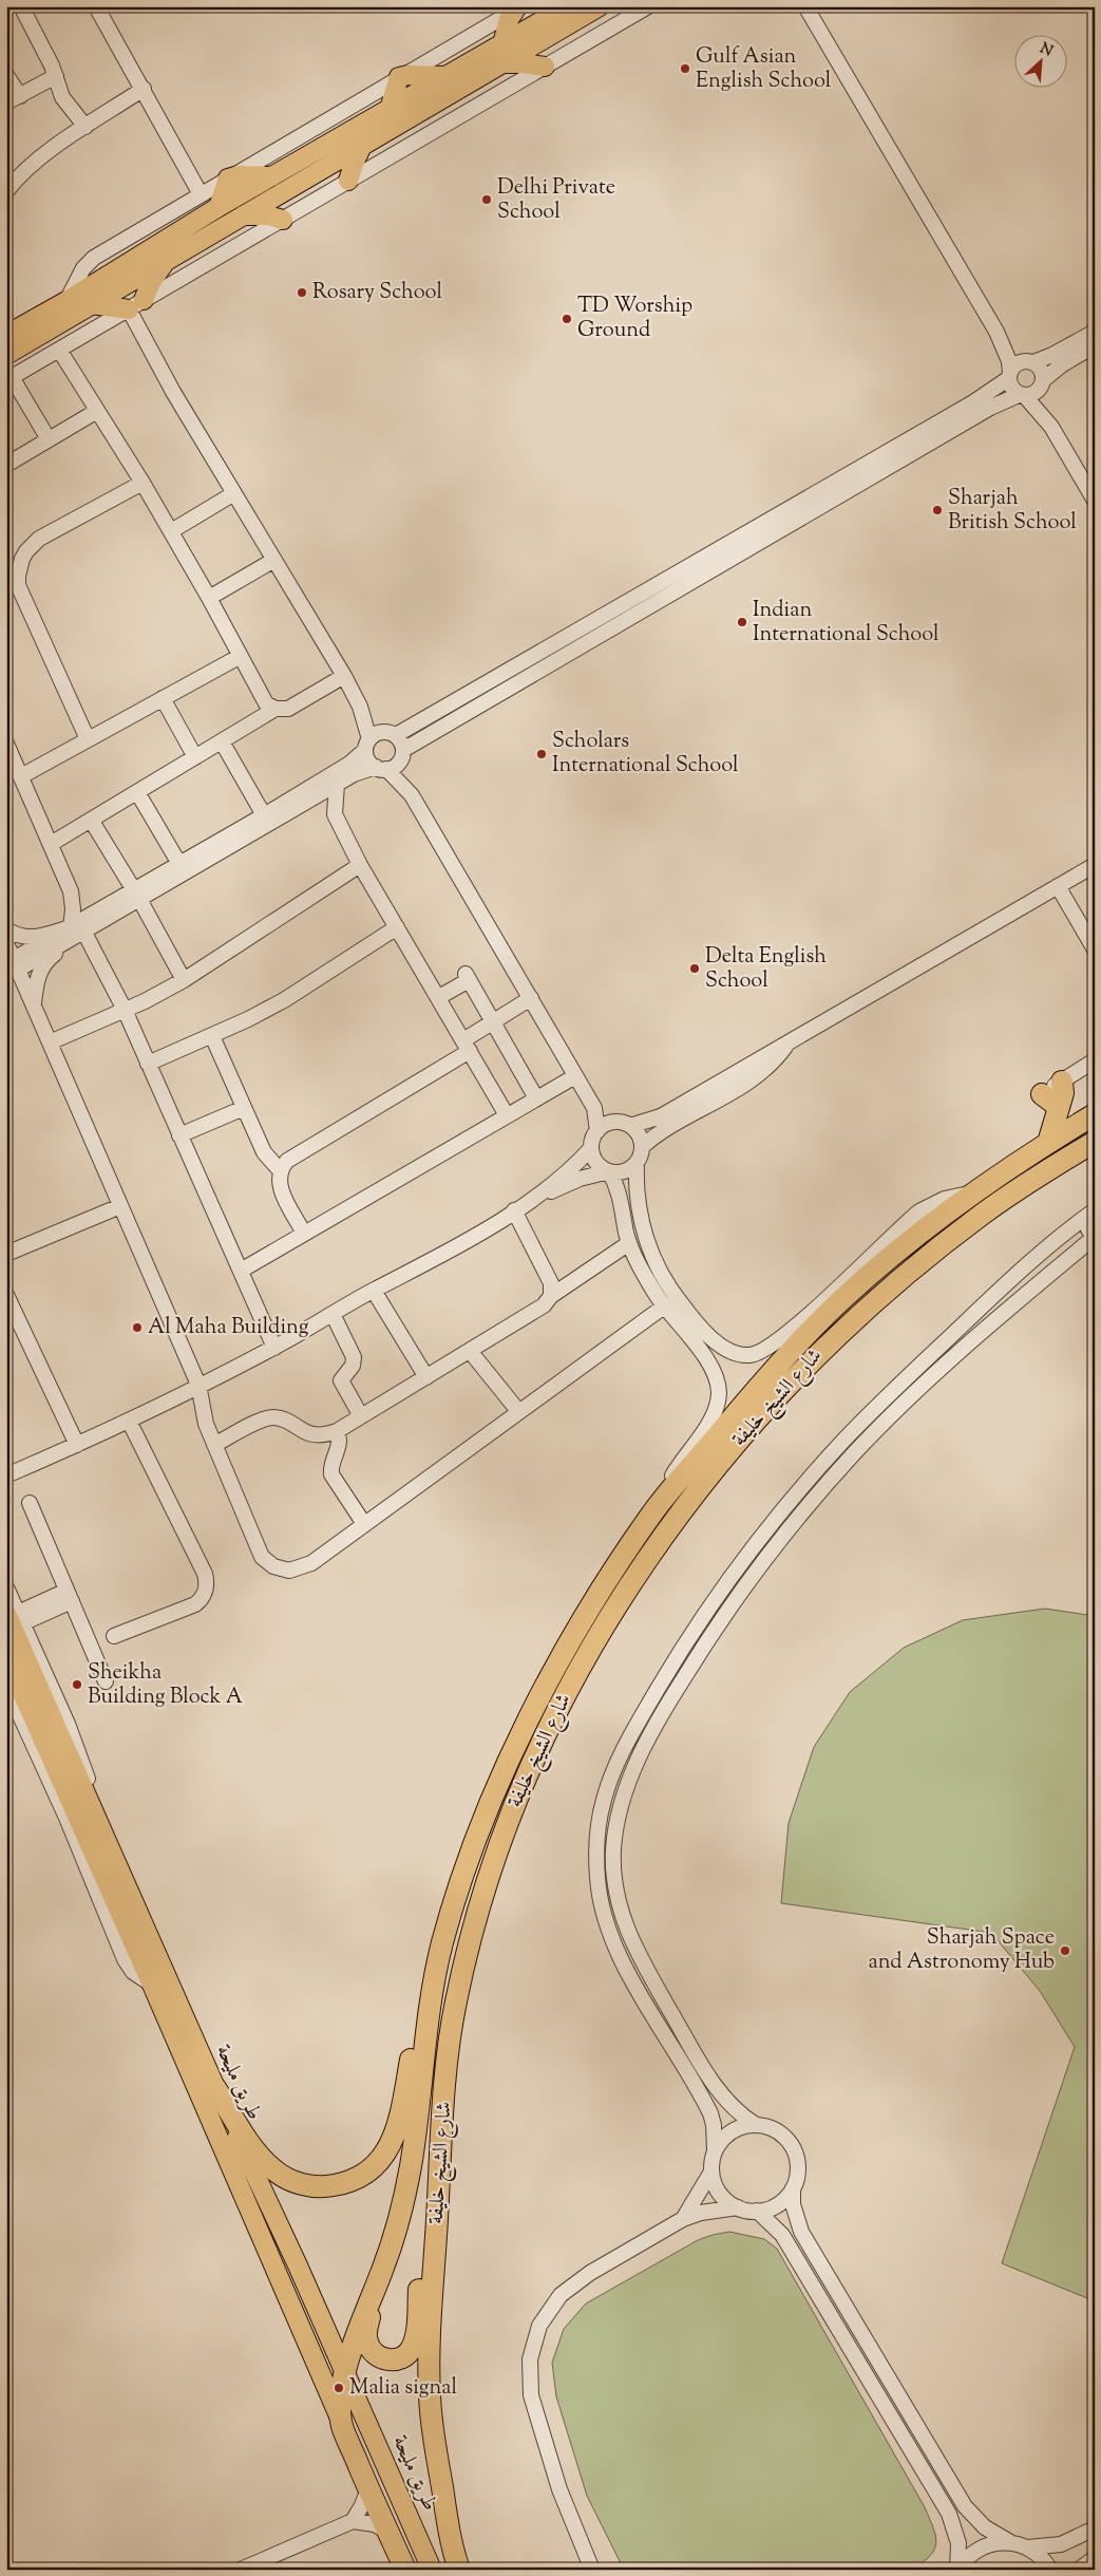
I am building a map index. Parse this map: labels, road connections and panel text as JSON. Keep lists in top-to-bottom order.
{
  "streets": {
    "highway": ["شارع الشيخ خليفة"],
    "main road": ["طريق مليحة"]
  },
  "crossings": [
    ["شارع الشيخ خليفة", "طريق مليحة"]
  ],
  "places": [
    "Gulf Asian English School",
    "Delhi Private School",
    "Rosary School",
    "TD Worship Ground",
    "Sharjah British School",
    "Indian International School",
    "Scholars International School",
    "Delta English School",
    "Al Maha Building",
    "Sheikha Building Block A",
    "Sharjah Space and Astronomy Hub",
    "Malia signal"
  ],
  "north": "top right"
}
